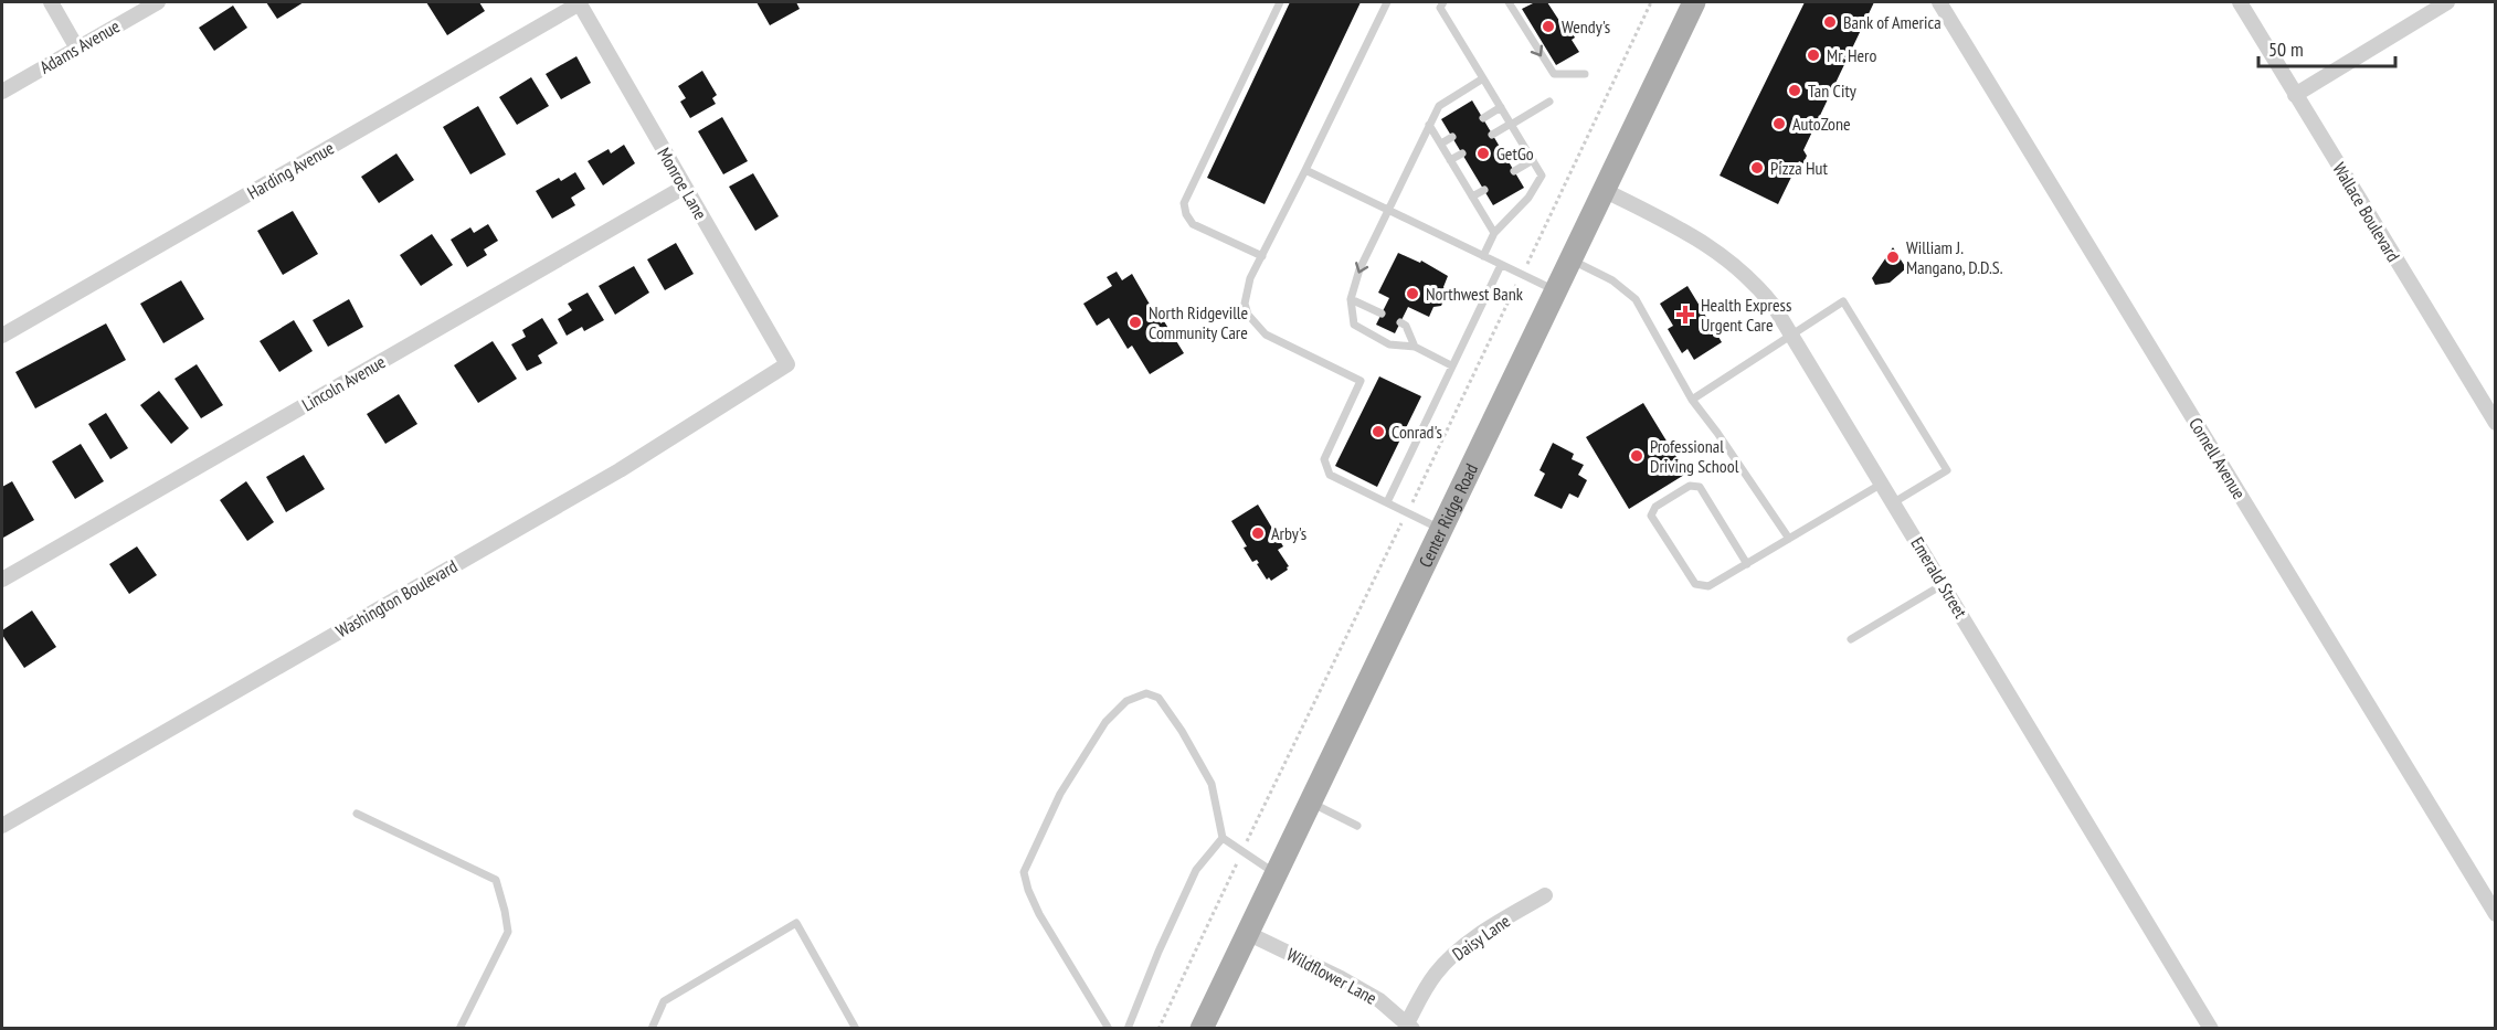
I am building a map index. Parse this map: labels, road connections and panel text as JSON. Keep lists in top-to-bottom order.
{
  "streets": {
    "main road": ["Center Ridge Road"],
    "street": [
      "Adams Avenue",
      "Harding Avenue",
      "Monroe Lane",
      "Wallace Boulevard",
      "Lincoln Avenue",
      "Cornell Avenue",
      "Emerald Street",
      "Washington Boulevard",
      "Daisy Lane",
      "Wildflower Lane"
    ]
  },
  "crossings": [
    ["Harding Avenue", "Monroe Lane"],
    ["Monroe Lane", "Lincoln Avenue"],
    ["Monroe Lane", "Washington Boulevard"],
    ["Center Ridge Road", "Emerald Street"],
    ["Center Ridge Road", "Wildflower Lane"],
    ["Daisy Lane", "Wildflower Lane"]
  ],
  "places": {
    "other": [
      "Bank of America",
      "Wendy's",
      "Mr. Hero",
      "Tan City",
      "AutoZone",
      "GetGo",
      "Pizza Hut",
      "William J. Mangano, D.D.S.",
      "Northwest Bank",
      "North Ridgeville Community Care",
      "Conrad's",
      "Professional Driving School",
      "Arby's"
    ],
    "health": ["Health Express Urgent Care"]
  },
  "scale_bar": "50 m"
}
